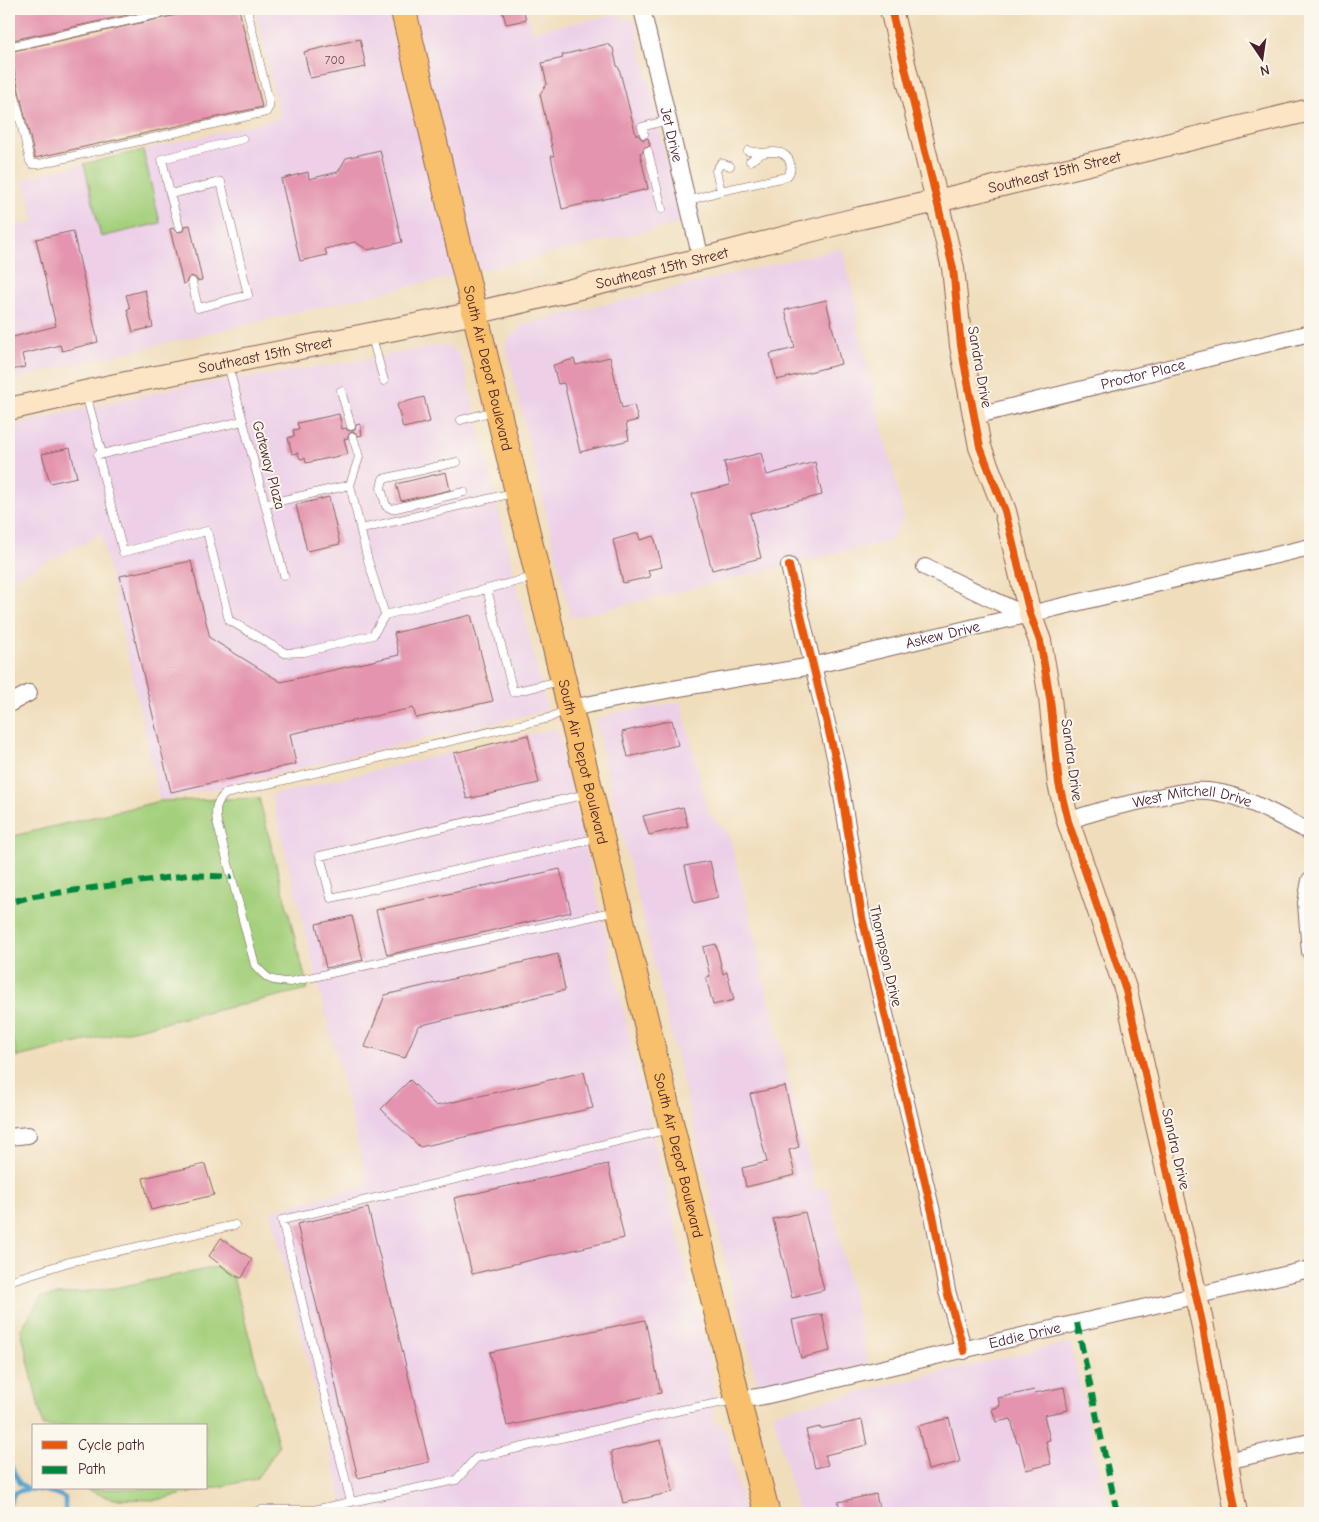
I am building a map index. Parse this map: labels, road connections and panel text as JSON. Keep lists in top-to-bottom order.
{
  "streets": {
    "main road": ["South Air Depot Boulevard"],
    "street": [
      "Jet Drive",
      "Southeast 15th Street",
      "Sandra Drive",
      "Proctor Place",
      "Askew Drive",
      "West Mitchell Drive",
      "Thompson Drive",
      "Eddie Drive"
    ],
    "lane": ["Gateway Plaza"]
  },
  "crossings": [
    ["Jet Drive", "Southeast 15th Street"],
    ["Southeast 15th Street", "Sandra Drive"],
    ["Southeast 15th Street", "South Air Depot Boulevard"],
    ["Southeast 15th Street", "Gateway Plaza"],
    ["Sandra Drive", "Proctor Place"],
    ["Sandra Drive", "Askew Drive"],
    ["Sandra Drive", "West Mitchell Drive"],
    ["Sandra Drive", "Eddie Drive"],
    ["South Air Depot Boulevard", "Askew Drive"],
    ["South Air Depot Boulevard", "Eddie Drive"],
    ["Askew Drive", "Thompson Drive"],
    ["Thompson Drive", "Eddie Drive"]
  ],
  "house_numbers": ["700"],
  "legend": ["Cycle path", "Path"],
  "north": "bottom"
}
